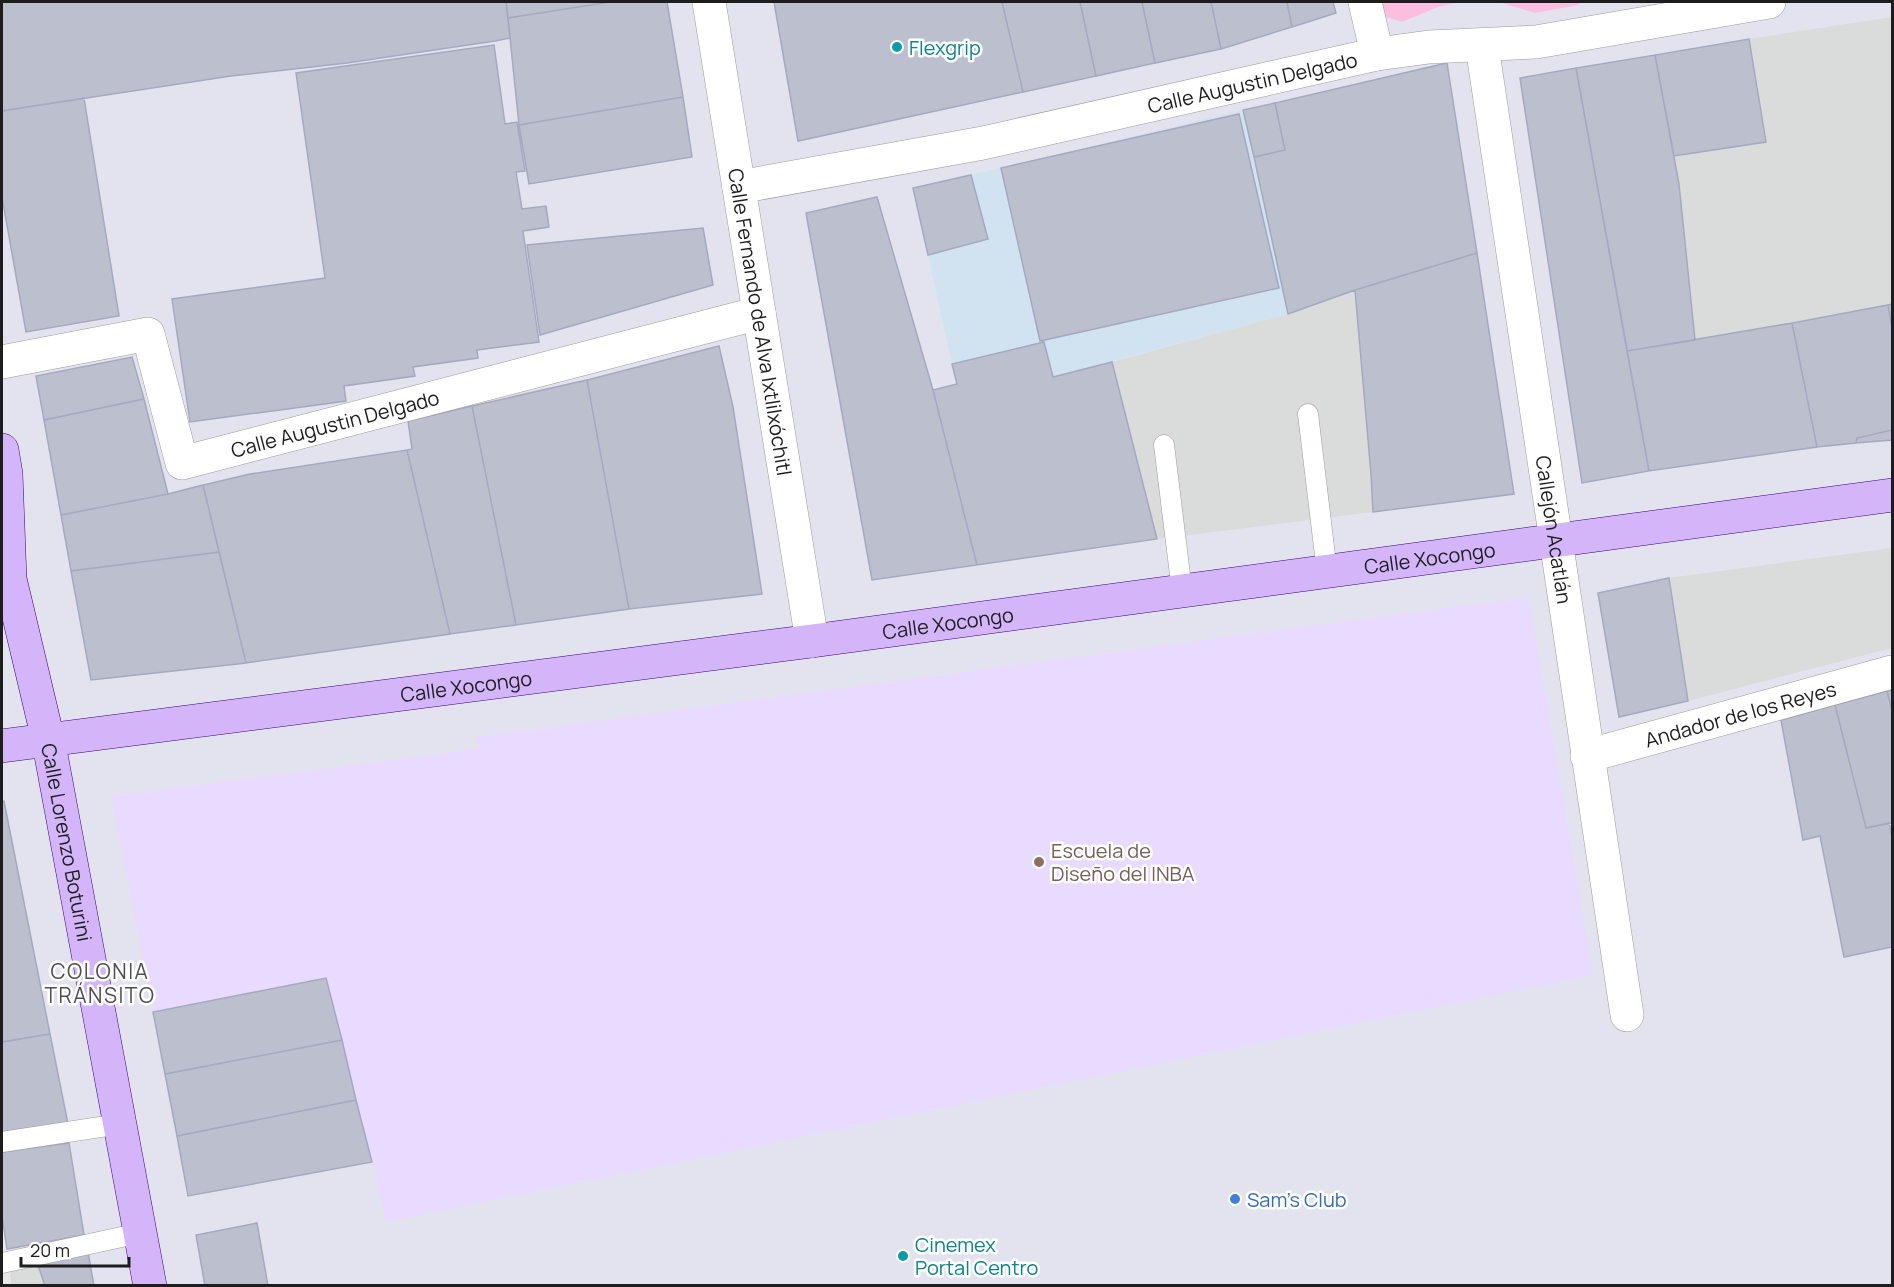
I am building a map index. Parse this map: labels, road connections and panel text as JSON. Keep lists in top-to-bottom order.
{
  "streets": {
    "street": [
      "Calle Augustin Delgado",
      "Calle Fernando de Alva Ixtlilxóchitl",
      "Callejón Acatlán",
      "Calle Xocongo",
      "Andador de los Reyes",
      "Calle Lorenzo Boturini"
    ]
  },
  "crossings": [
    ["Calle Augustin Delgado", "Calle Fernando de Alva Ixtlilxóchitl"],
    ["Calle Augustin Delgado", "Callejón Acatlán"],
    ["Calle Fernando de Alva Ixtlilxóchitl", "Calle Xocongo"],
    ["Callejón Acatlán", "Calle Xocongo"],
    ["Callejón Acatlán", "Andador de los Reyes"],
    ["Calle Xocongo", "Calle Lorenzo Boturini"]
  ],
  "districts": ["COLONIA TRÁNSITO"],
  "places": [
    "Flexgrip",
    "Escuela de Diseño del INBA",
    "Sam's Club",
    "Cinemex Portal Centro"
  ],
  "scale_bar": "20 m"
}
